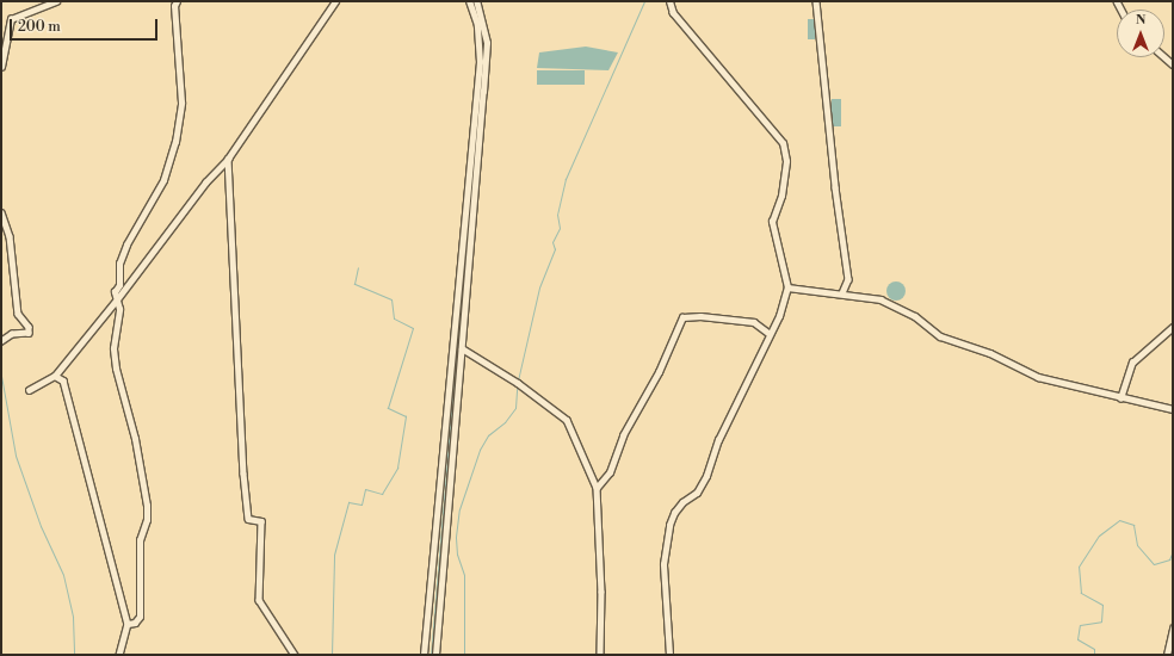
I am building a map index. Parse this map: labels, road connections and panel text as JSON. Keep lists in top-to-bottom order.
{
  "scale_bar": "200 m",
  "north": "top"
}
